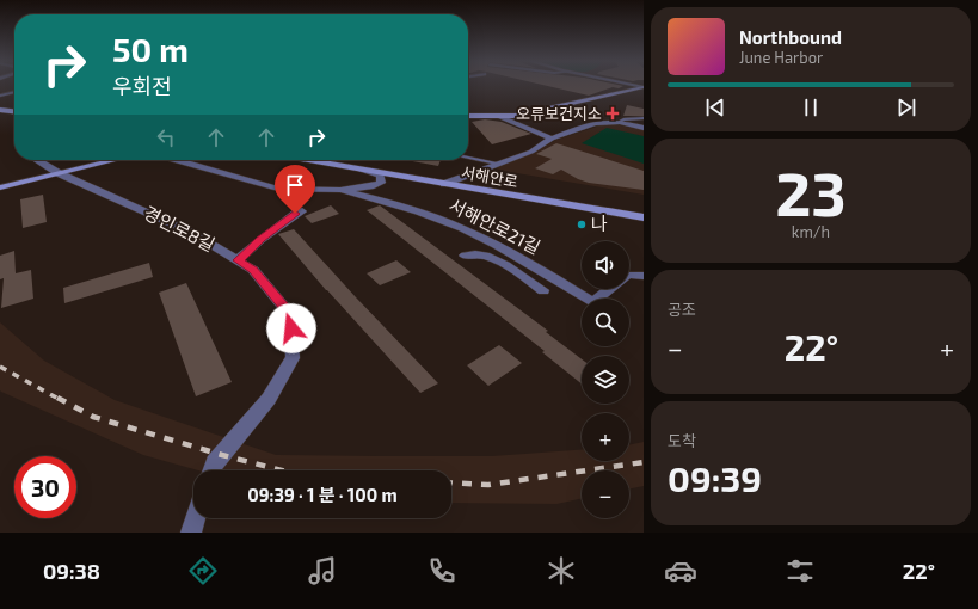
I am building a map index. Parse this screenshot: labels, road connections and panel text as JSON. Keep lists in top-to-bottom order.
{
  "streets": {
    "main road": ["서해안로"],
    "street": ["서해안로21길", "경인로8길"]
  },
  "crossings": [
    ["서해안로", "서해안로21길"]
  ],
  "places": {
    "health": ["오류보건지소"],
    "other": ["나"]
  },
  "page": {
    "turn": ["50 m", "우회전"],
    "song": ["Northbound", "June Harbor"],
    "tile": [
      ["23", "km/h"],
      "공조",
      ["도착", "09:39"]
    ],
    "map_buttons": ["+", "−"],
    "heat": ["−", "22°", "+"],
    "limit": "30",
    "trip": "09:39 · 1 분 · 100 m",
    "tabs": ["09:38", "22°"]
  }
}
